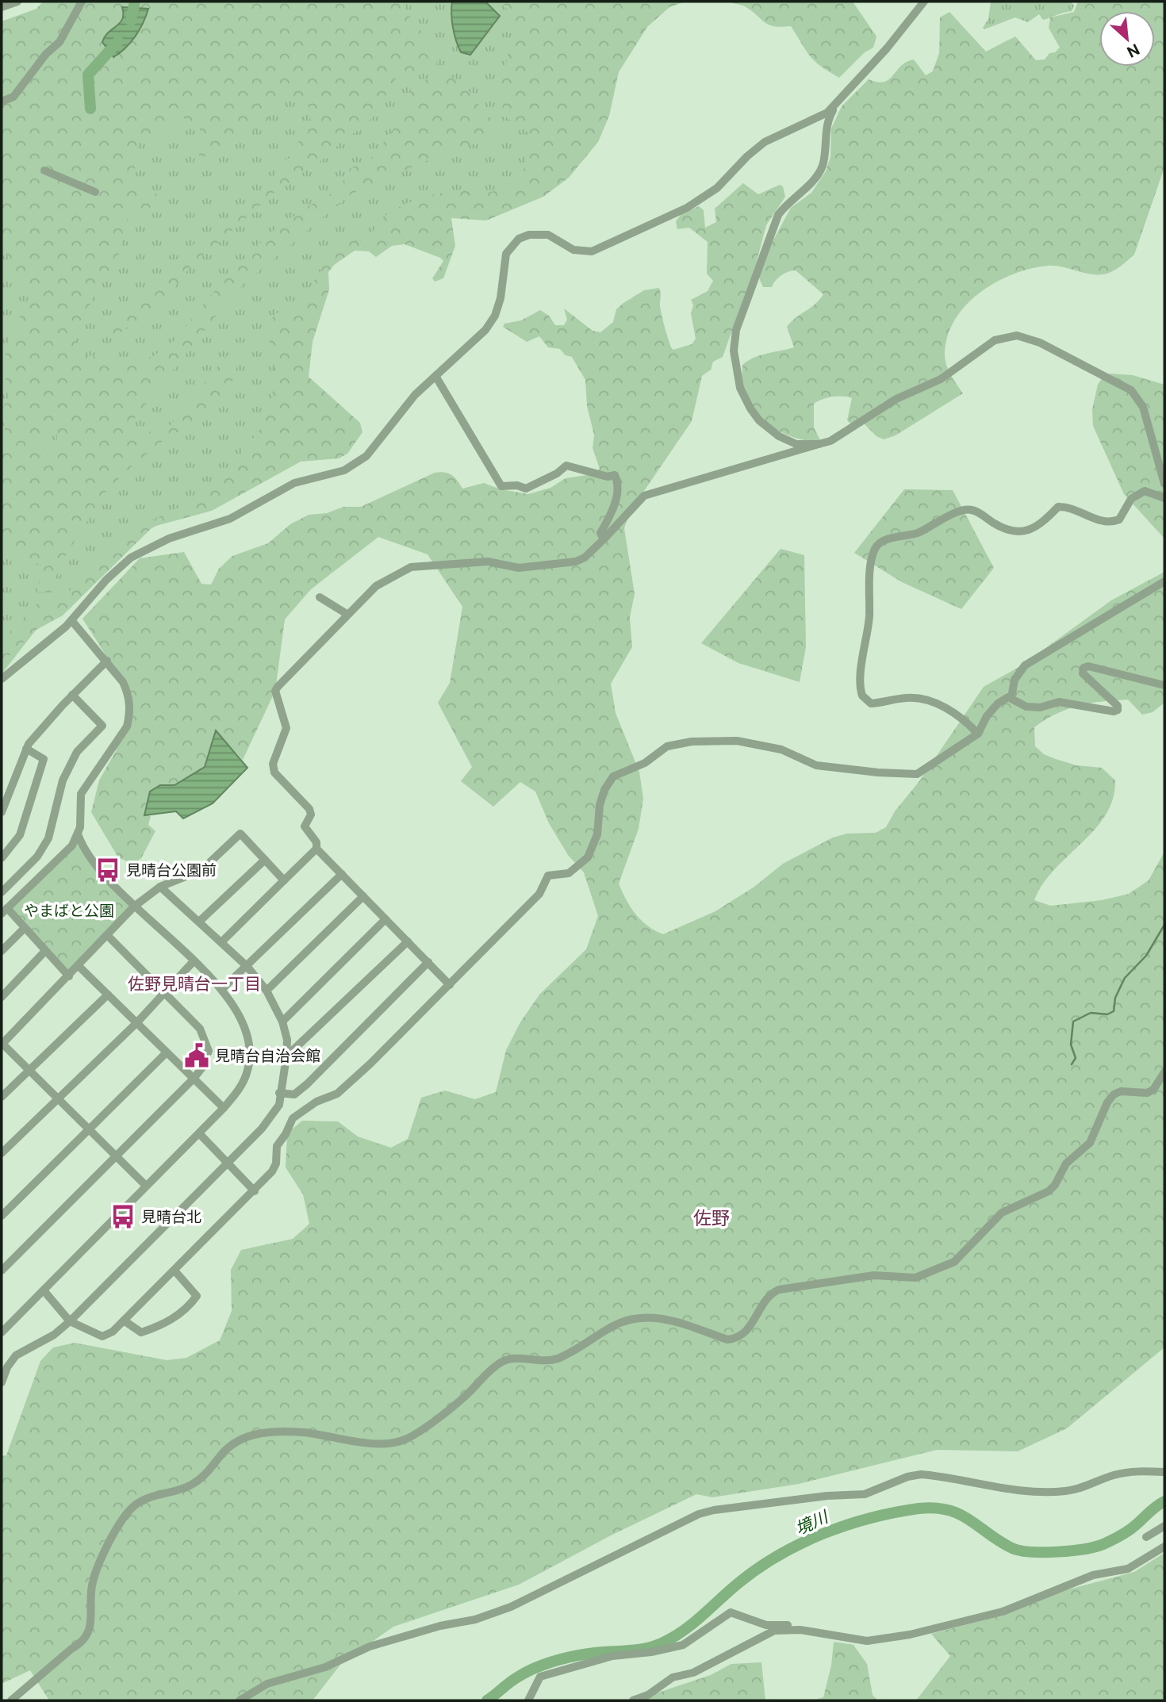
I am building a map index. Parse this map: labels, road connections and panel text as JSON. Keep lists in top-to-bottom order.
{
  "districts": ["佐野見晴台一丁目", "佐野"],
  "water": ["境川"],
  "parks": ["やまばと公園"],
  "places": {
    "bus stop": ["見晴台公園前", "見晴台北"],
    "public building": ["見晴台自治会館"]
  },
  "north": "bottom right"
}
